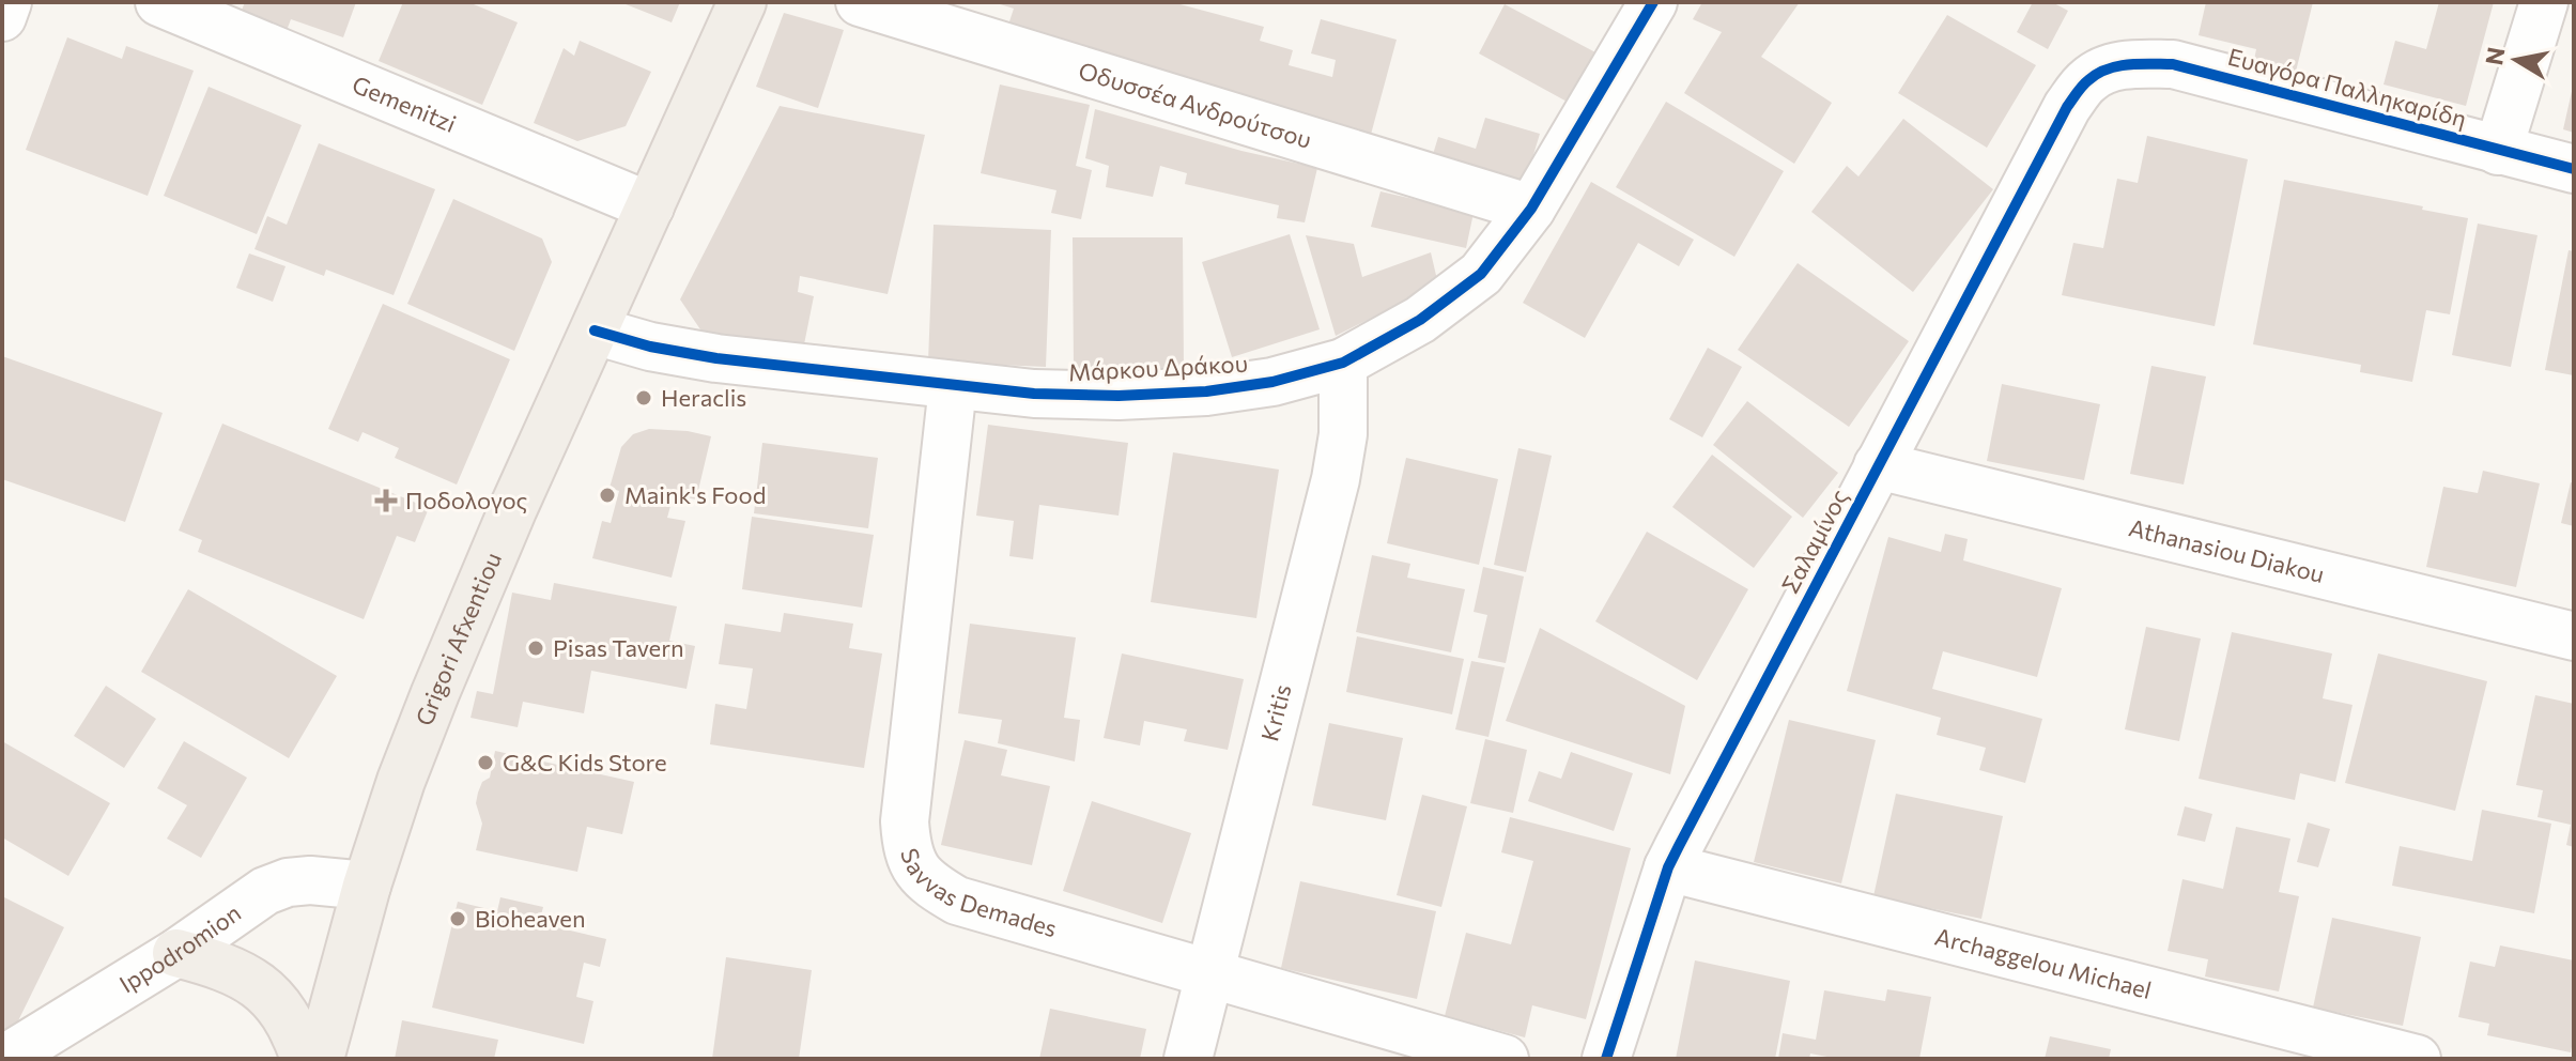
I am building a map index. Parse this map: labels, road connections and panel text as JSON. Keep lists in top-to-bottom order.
{
  "streets": {
    "main road": ["Grigori Afxentiou"],
    "street": [
      "Ευαγόρα Παλληκαρίδη",
      "Gemenitzi",
      "Οδυσσέα Ανδρούτσου",
      "Μάρκου Δράκου",
      "Σαλαμίνος",
      "Athanasiou Diakou",
      "Kritis",
      "Savvas Demades",
      "Ippodromion",
      "Archaggelou Michael"
    ]
  },
  "crossings": [
    ["Ευαγόρα Παλληκαρίδη", "Σαλαμίνος"],
    ["Gemenitzi", "Grigori Afxentiou"],
    ["Οδυσσέα Ανδρούτσου", "Μάρκου Δράκου"],
    ["Μάρκου Δράκου", "Grigori Afxentiou"],
    ["Μάρκου Δράκου", "Kritis"],
    ["Μάρκου Δράκου", "Savvas Demades"],
    ["Σαλαμίνος", "Athanasiou Diakou"],
    ["Σαλαμίνος", "Archaggelou Michael"],
    ["Grigori Afxentiou", "Ippodromion"],
    ["Kritis", "Savvas Demades"]
  ],
  "places": {
    "other": [
      "Heraclis",
      "Maink's Food",
      "Pisas Tavern",
      "G&C Kids Store",
      "Bioheaven"
    ],
    "health": ["Ποδολογος"]
  },
  "north": "left"
}
